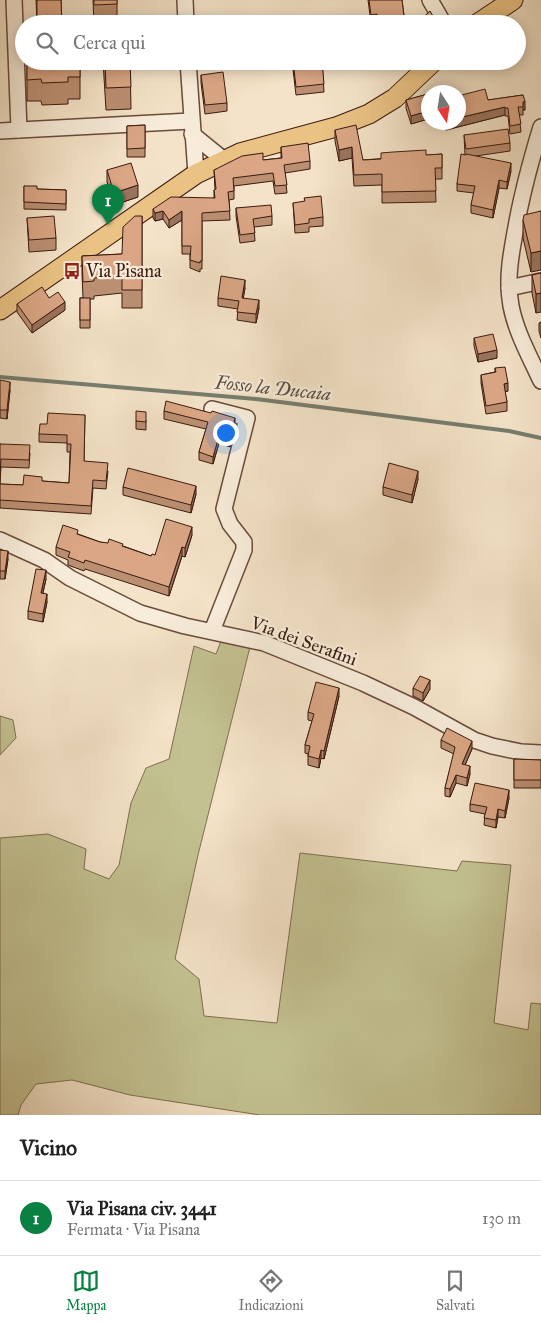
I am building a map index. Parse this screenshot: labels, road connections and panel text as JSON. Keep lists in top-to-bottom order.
{
  "streets": {
    "street": ["Via dei Serafini"]
  },
  "water": ["Fosso la Ducaia"],
  "places": {
    "bus stop": ["Via Pisana"]
  },
  "north": "bottom",
  "page": {
    "search": "Cerca qui",
    "pins": "1",
    "heading": "Vicino",
    "list": [
      {
        "mark": "1",
        "name": "Via Pisana civ. 3441",
        "note": "Fermata · Via Pisana",
        "value": "130 m"
      }
    ],
    "nav": ["Mappa", "Indicazioni", "Salvati"]
  }
}
